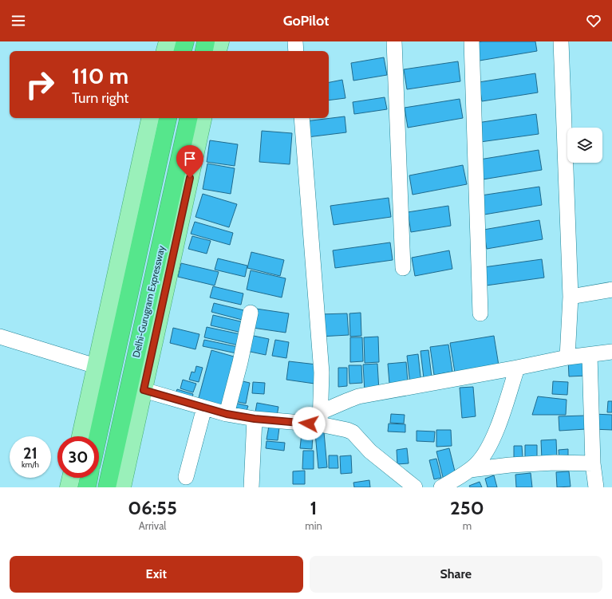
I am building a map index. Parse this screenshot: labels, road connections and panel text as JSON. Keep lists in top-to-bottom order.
{
  "streets": {
    "highway": ["Delhi-Gurugram Expressway"]
  },
  "page": {
    "header": "GoPilot",
    "turn": ["110 m", "Turn right"],
    "speed": "21 km/h",
    "limit": "30",
    "eta": [
      "06:55",
      "Arrival",
      "1",
      "min",
      "250",
      "m"
    ],
    "buttons": ["Exit", "Share"]
  }
}
